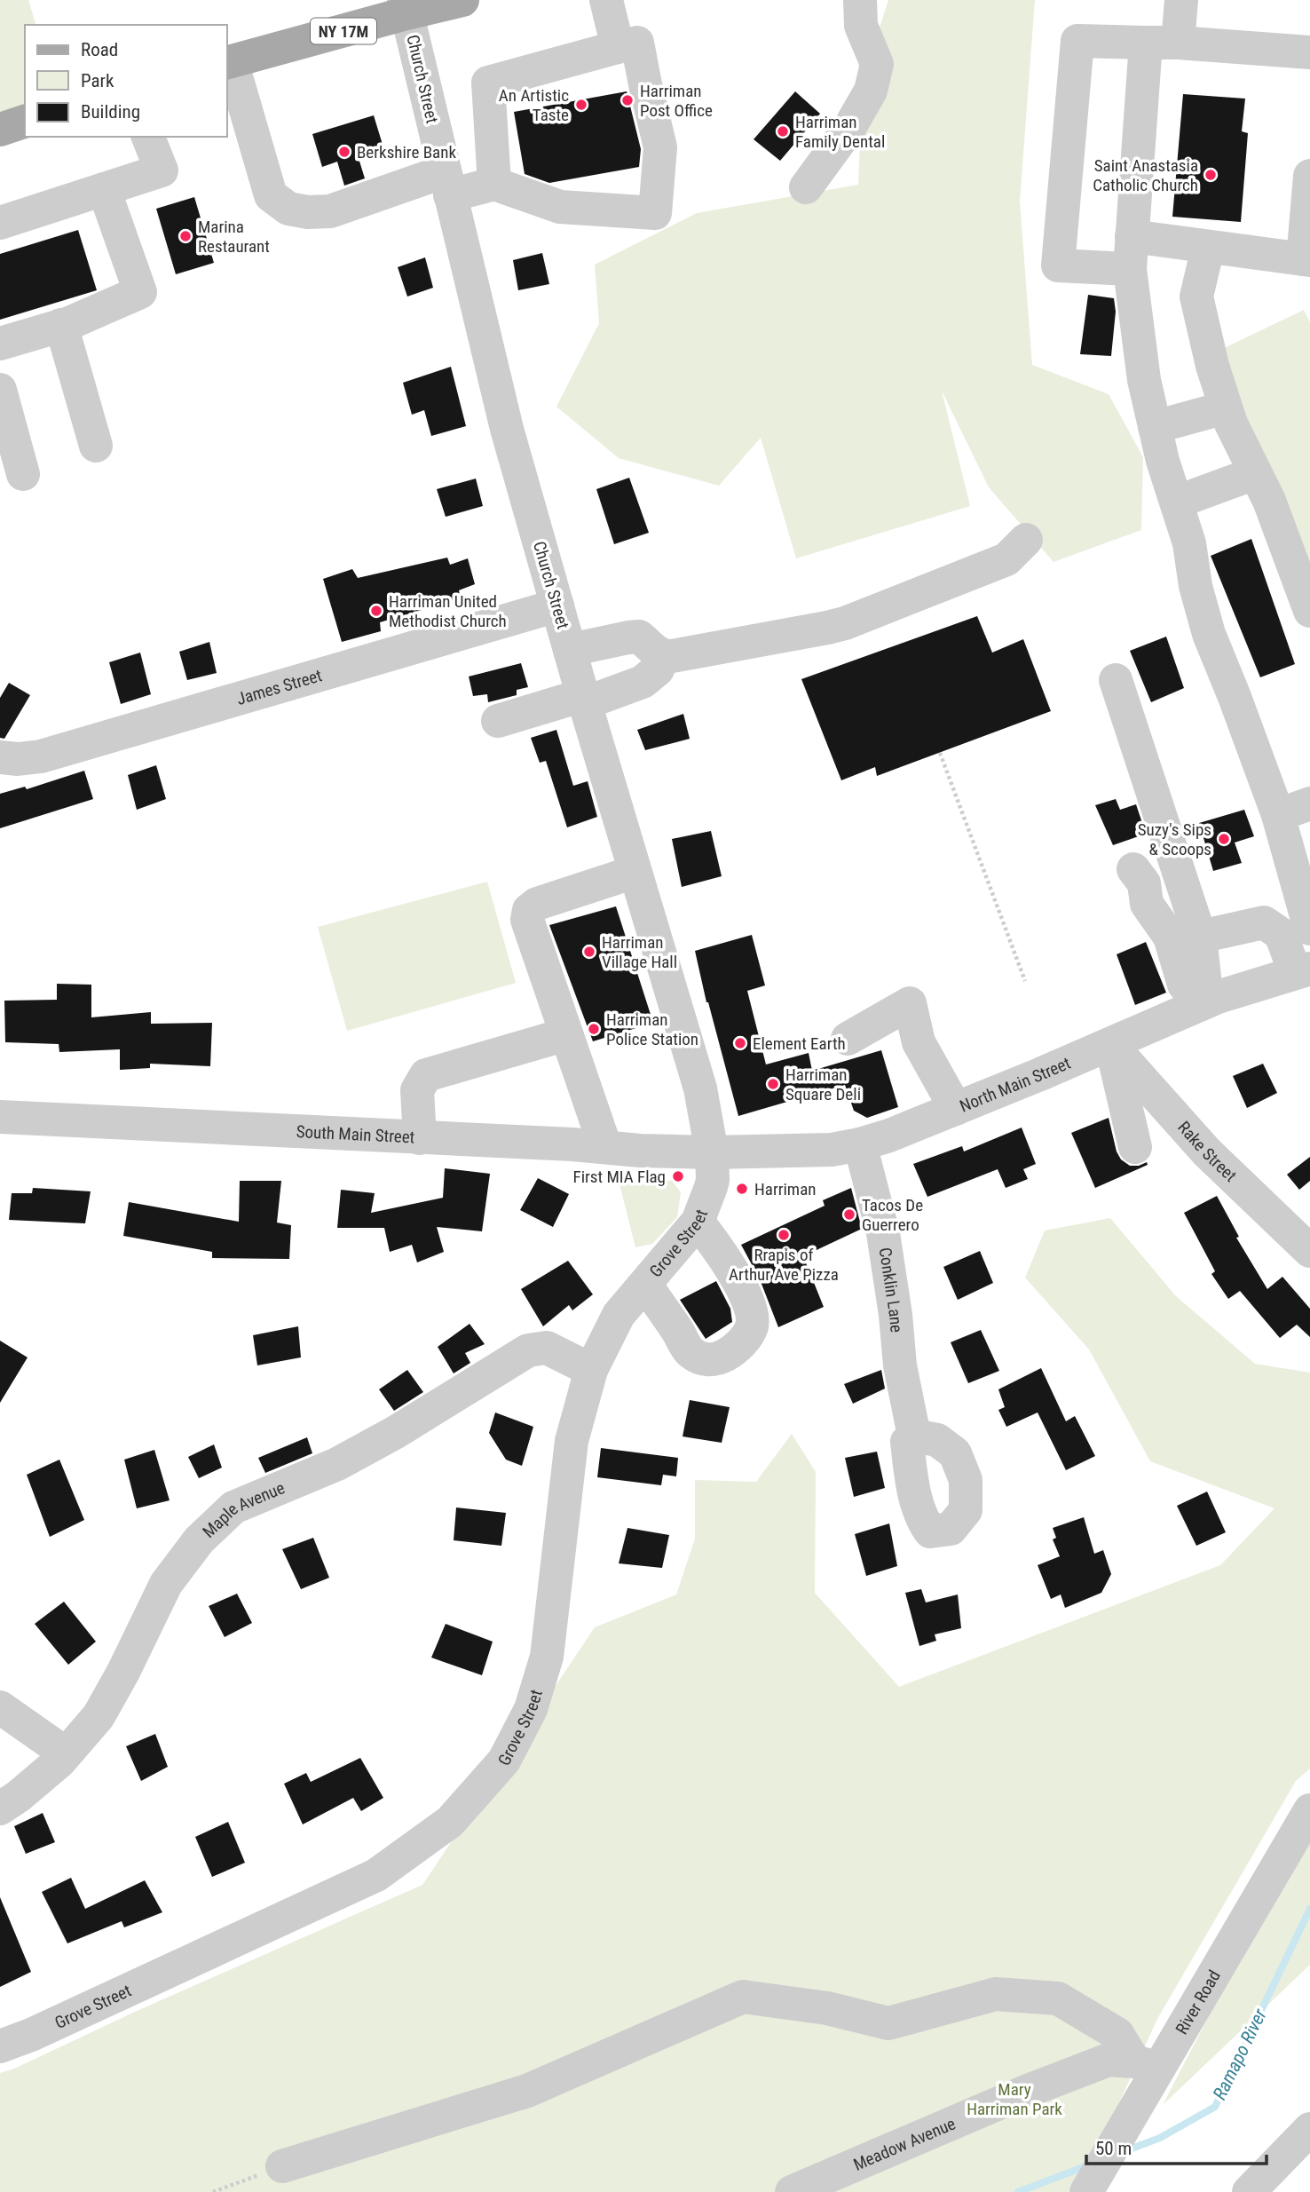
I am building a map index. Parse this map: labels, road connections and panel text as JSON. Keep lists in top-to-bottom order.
{
  "streets": {
    "main road": ["NY 17M"],
    "street": [
      "Church Street",
      "James Street",
      "North Main Street",
      "South Main Street",
      "Rake Street",
      "Grove Street",
      "Conklin Lane",
      "Maple Avenue",
      "River Road",
      "Meadow Avenue"
    ]
  },
  "crossings": [
    ["NY 17M", "Church Street"],
    ["Church Street", "James Street"],
    ["Church Street", "North Main Street"],
    ["Church Street", "South Main Street"],
    ["Church Street", "Grove Street"],
    ["North Main Street", "South Main Street"],
    ["North Main Street", "Rake Street"],
    ["North Main Street", "Grove Street"],
    ["North Main Street", "Conklin Lane"],
    ["South Main Street", "Grove Street"],
    ["Grove Street", "Maple Avenue"],
    ["River Road", "Meadow Avenue"]
  ],
  "water": ["Ramapo River"],
  "parks": ["Mary Harriman Park"],
  "places": [
    "Harriman Post Office",
    "An Artistic Taste",
    "Harriman Family Dental",
    "Berkshire Bank",
    "Saint Anastasia Catholic Church",
    "Marina Restaurant",
    "Harriman United Methodist Church",
    "Suzy's Sips & Scoops",
    "Harriman Village Hall",
    "Harriman Police Station",
    "Element Earth",
    "Harriman Square Deli",
    "First MIA Flag",
    "Harriman",
    "Tacos De Guerrero",
    "Rrapis of Arthur Ave Pizza"
  ],
  "legend": ["Road", "Park", "Building"],
  "scale_bar": "50 m"
}
